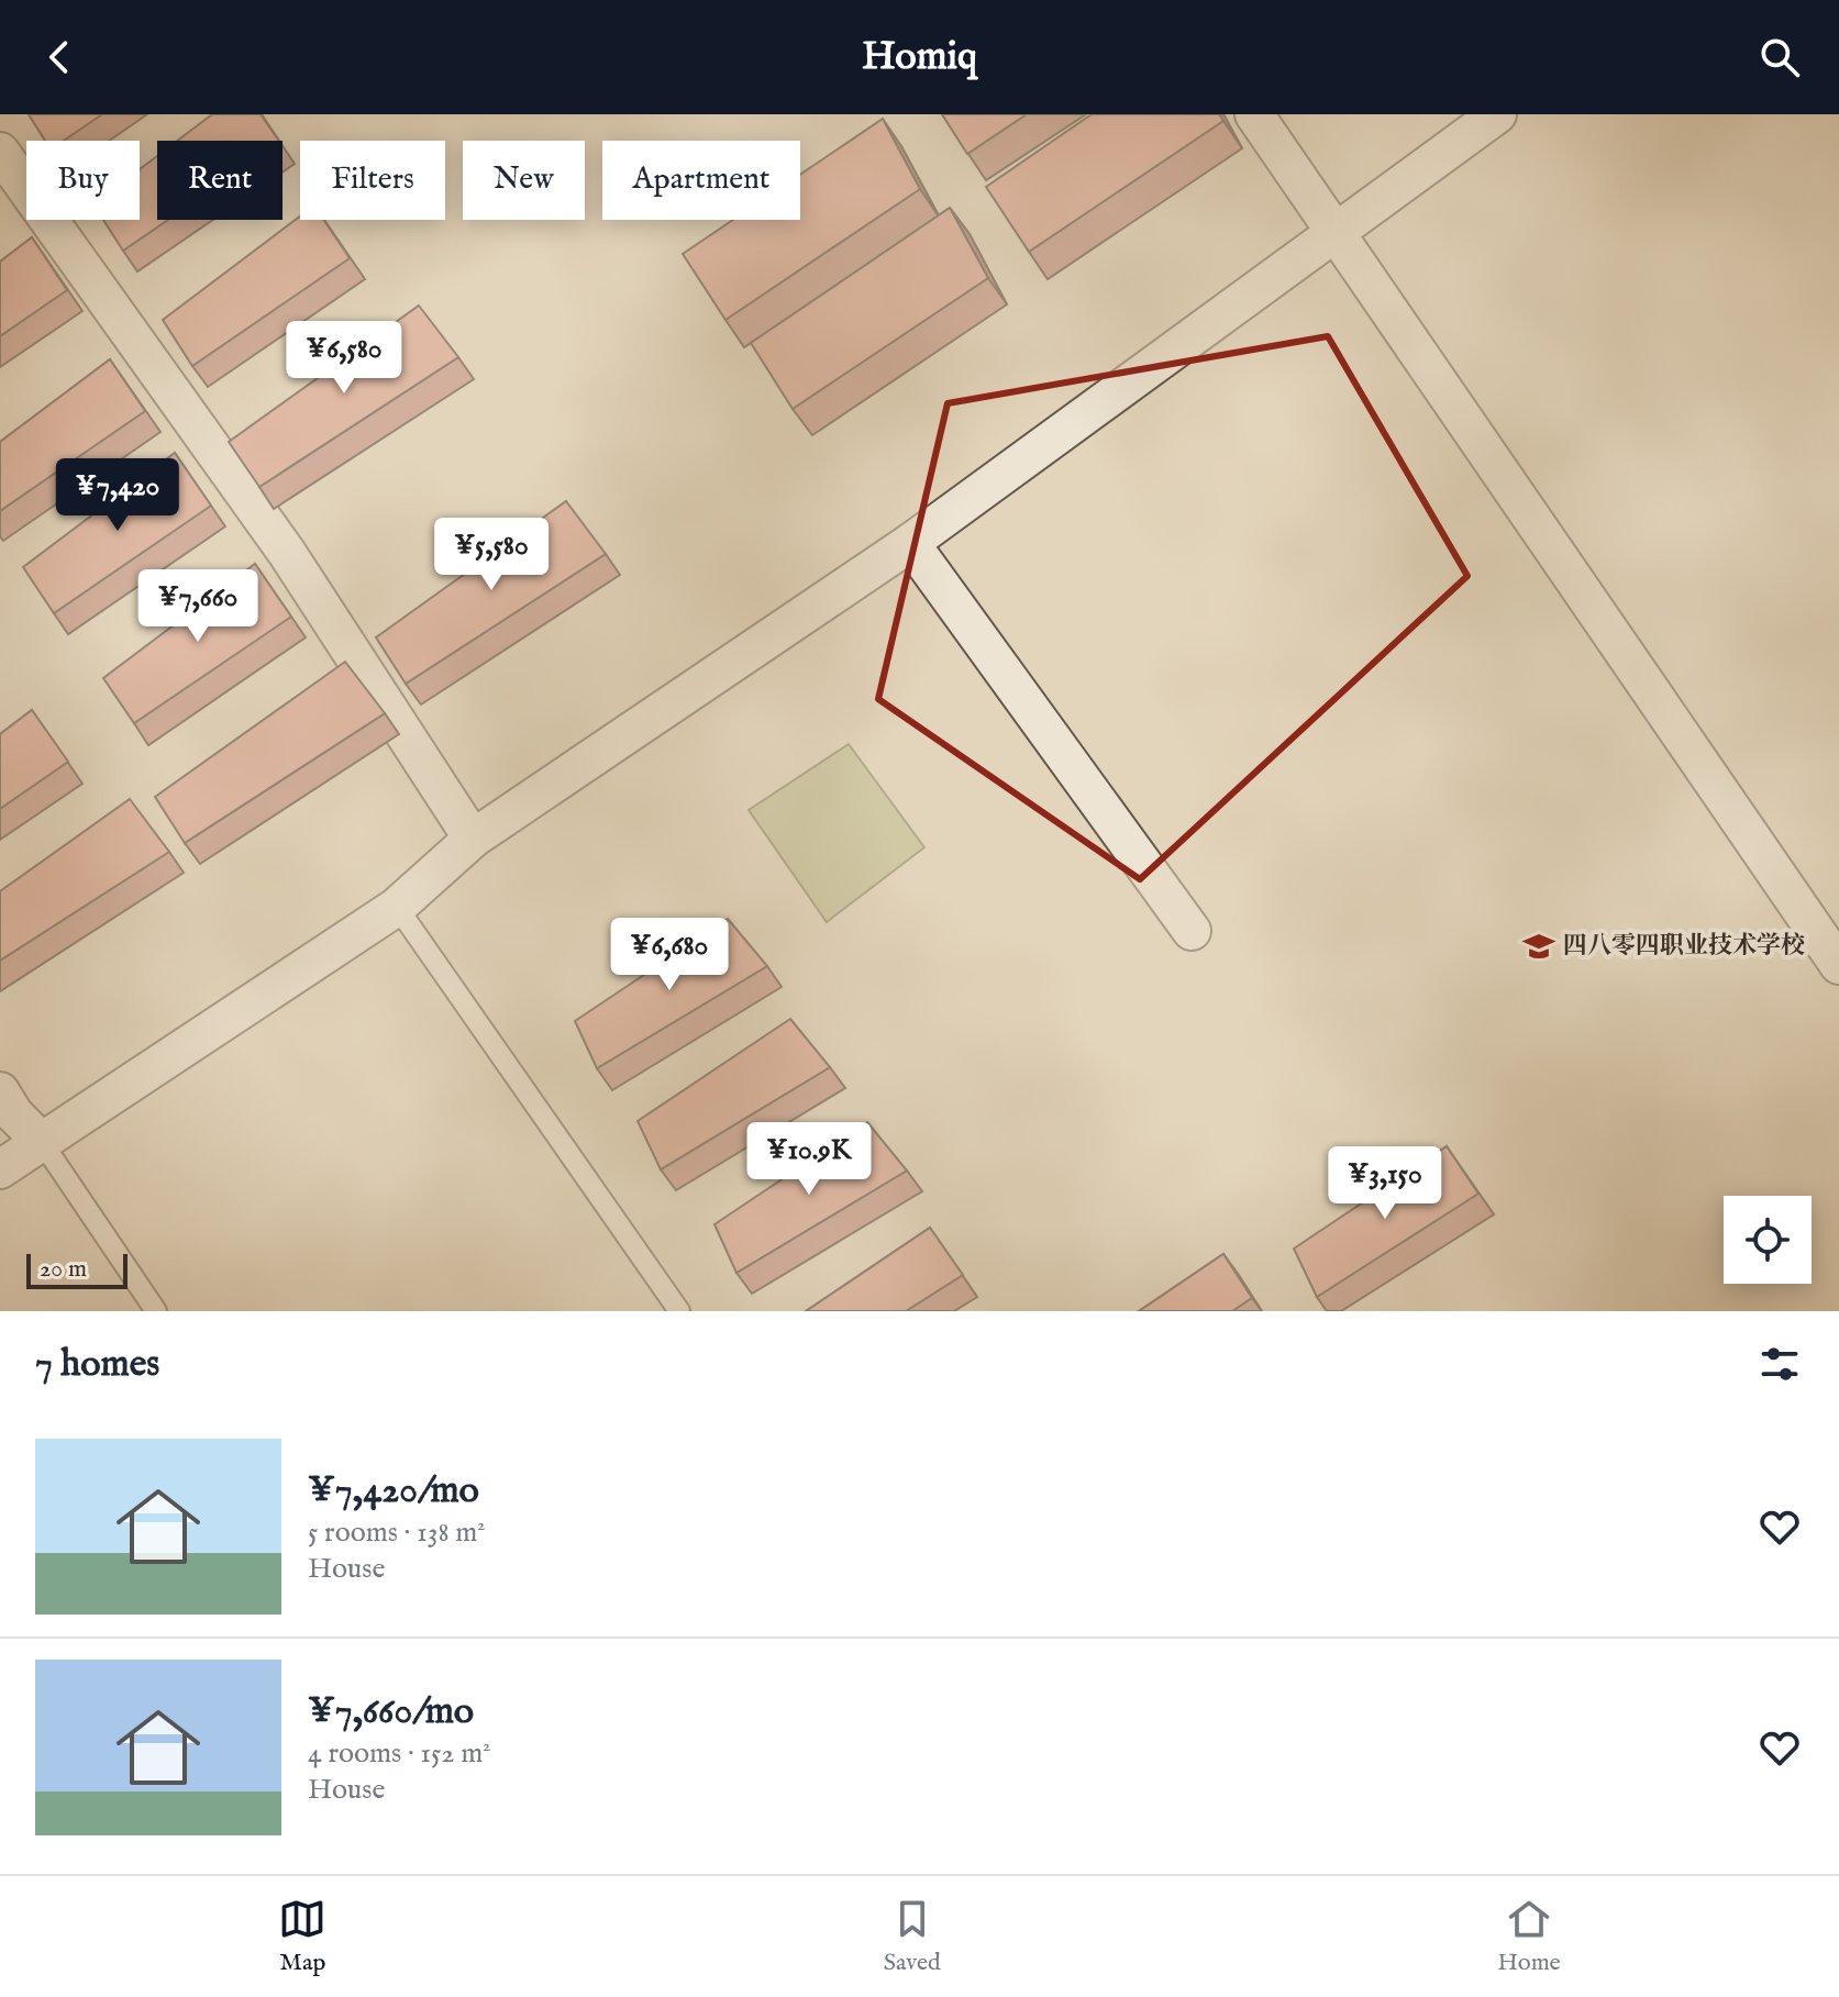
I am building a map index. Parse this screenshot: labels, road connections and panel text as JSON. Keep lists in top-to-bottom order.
{
  "places": {
    "school or university": ["四八零四职业技术学校"]
  },
  "scale_bar": "20 m",
  "page": {
    "header": "Homiq",
    "chip": [
      "Buy",
      "Rent",
      "Filters",
      "New",
      "Apartment"
    ],
    "price": [
      "¥6,580",
      "¥7,420",
      "¥5,580",
      "¥7,660",
      "¥6,680",
      "¥10.9K",
      "¥3,150"
    ],
    "scale": "20 m",
    "heading": "7 homes",
    "list": [
      {
        "name": "¥7,420/mo",
        "note": "5 rooms · 138 m² · House"
      },
      {
        "name": "¥7,660/mo",
        "note": "4 rooms · 152 m² · House"
      }
    ],
    "tabs": ["Map", "Saved", "Home"]
  }
}
